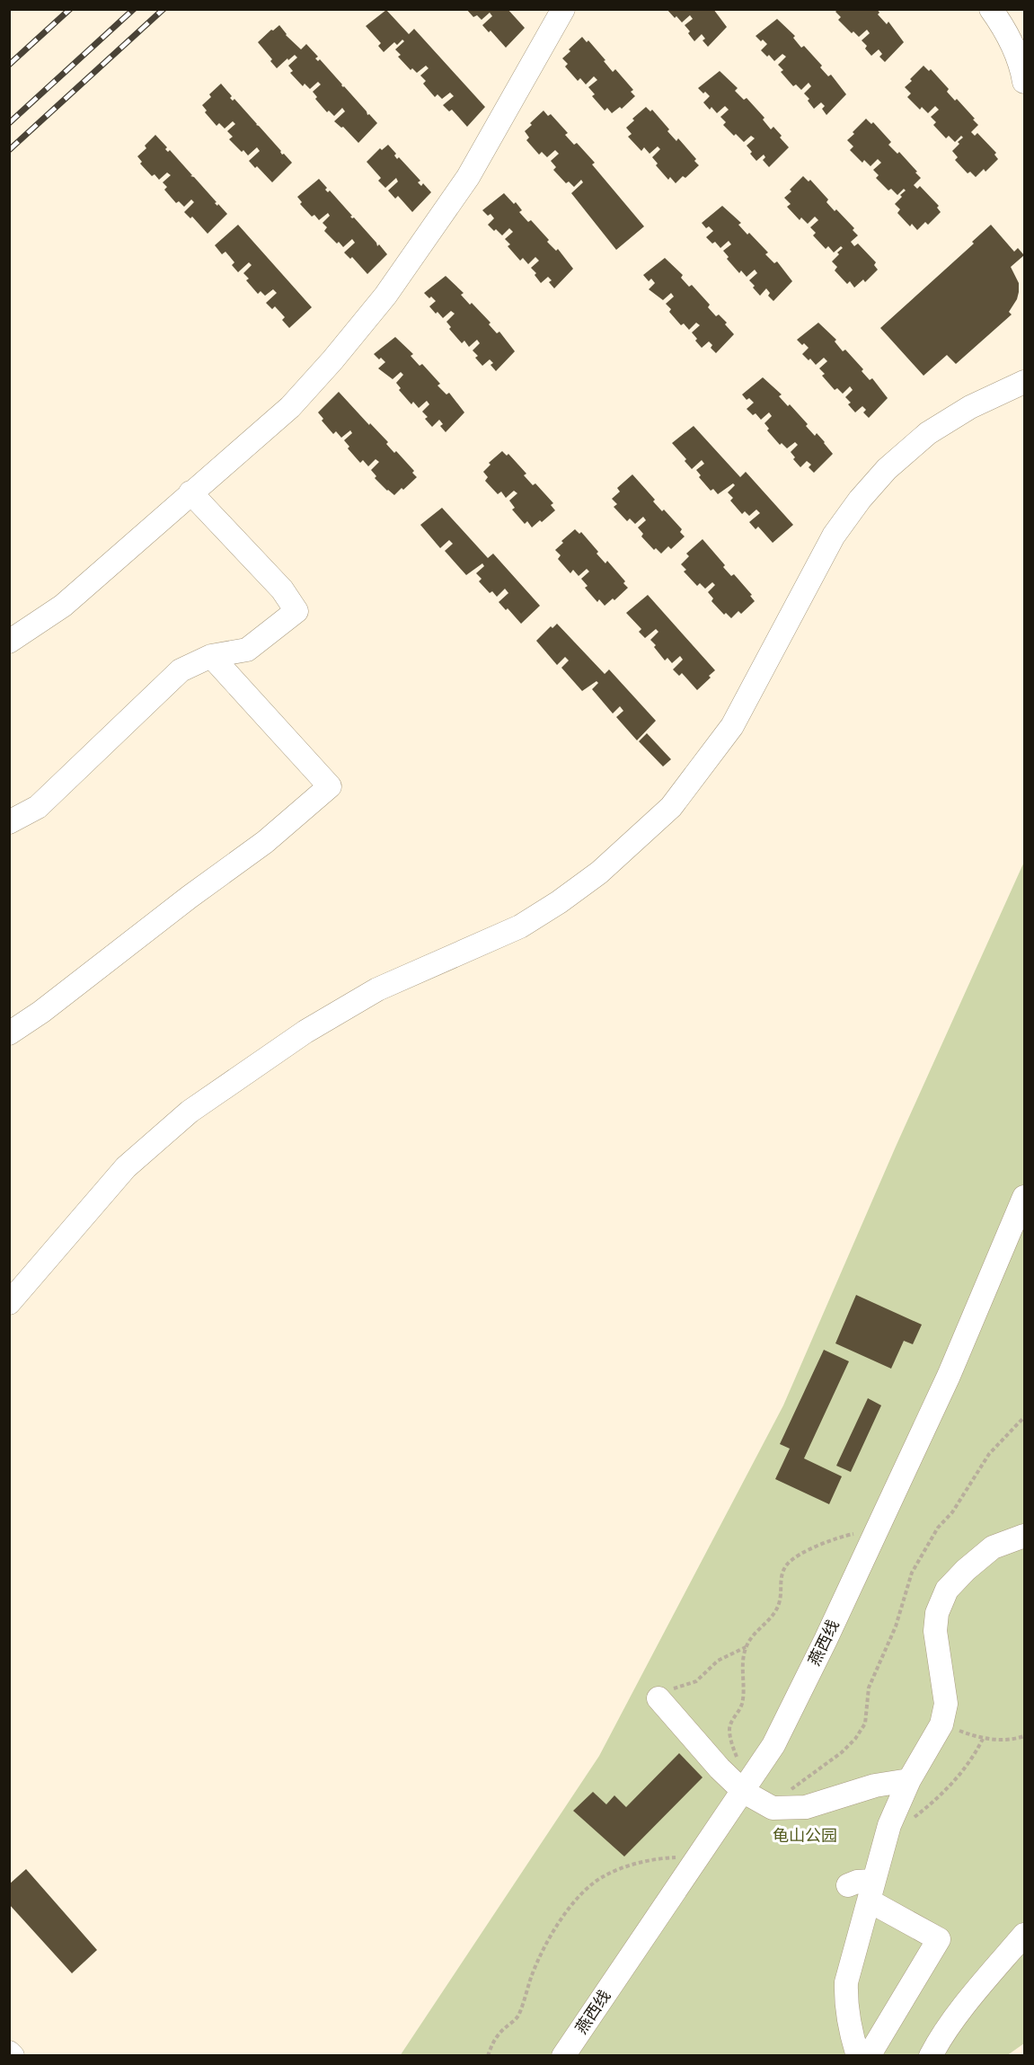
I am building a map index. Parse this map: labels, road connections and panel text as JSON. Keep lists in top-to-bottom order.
{
  "streets": {
    "street": ["燕西线"]
  },
  "parks": ["龟山公园"]
}
